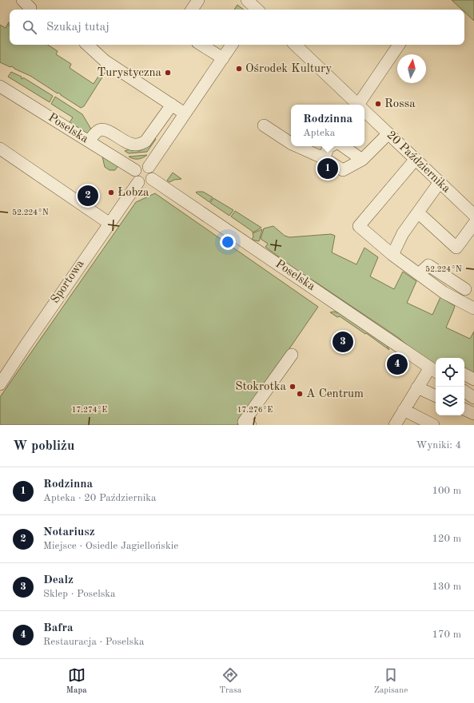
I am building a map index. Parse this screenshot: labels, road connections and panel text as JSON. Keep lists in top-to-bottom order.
{
  "streets": {
    "street": ["Poselska", "20 Października", "Sportowa"]
  },
  "crossings": [
    ["Poselska", "Sportowa"]
  ],
  "places": [
    "Ośrodek Kultury",
    "Turystyczna",
    "Rossa",
    "Łobza",
    "Stokrotka",
    "A Centrum"
  ],
  "north": "top",
  "page": {
    "search": "Szukaj tutaj",
    "popup": ["Rodzinna", "Apteka"],
    "pins": [
      "1",
      "2",
      "3",
      "4"
    ],
    "heading": ["W pobliżu", "Wyniki: 4"],
    "list": [
      {
        "mark": "1",
        "name": "Rodzinna",
        "note": "Apteka · 20 Października",
        "value": "100 m"
      },
      {
        "mark": "2",
        "name": "Notariusz",
        "note": "Miejsce · Osiedle Jagiellońskie",
        "value": "120 m"
      },
      {
        "mark": "3",
        "name": "Dealz",
        "note": "Sklep · Poselska",
        "value": "130 m"
      },
      {
        "mark": "4",
        "name": "Bafra",
        "note": "Restauracja · Poselska",
        "value": "170 m"
      }
    ],
    "nav": ["Mapa", "Trasa", "Zapisane"]
  },
  "coordinates": ["52.224°N", "17.274°E", "17.276°E"]
}
